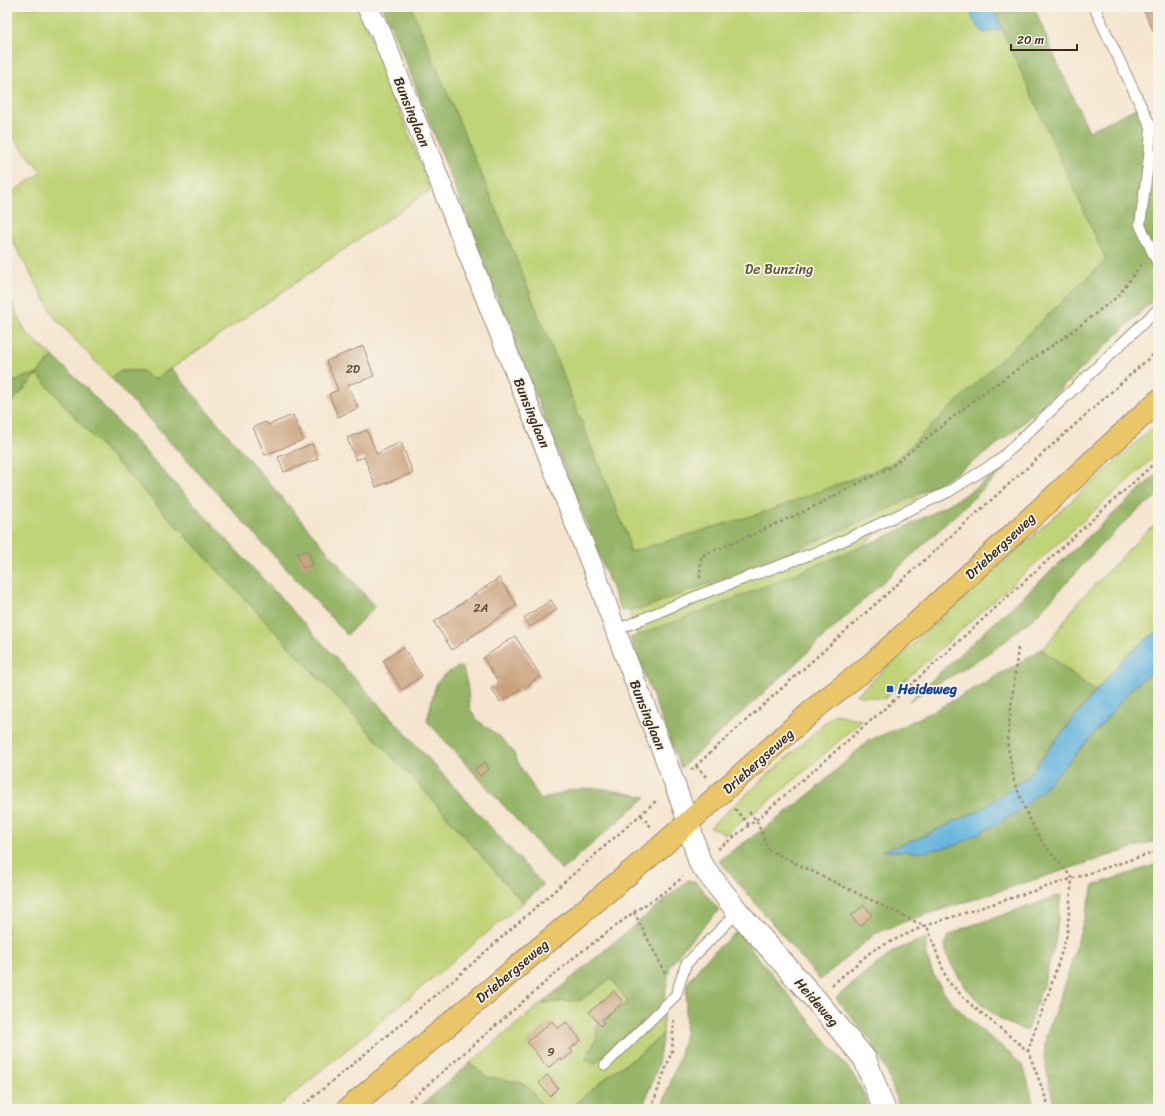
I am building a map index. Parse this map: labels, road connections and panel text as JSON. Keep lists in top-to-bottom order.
{
  "streets": {
    "main road": ["Driebergseweg"],
    "street": ["Bunsinglaan", "Heideweg"]
  },
  "crossings": [
    ["Bunsinglaan", "Driebergseweg"],
    ["Bunsinglaan", "Heideweg"],
    ["Driebergseweg", "Heideweg"]
  ],
  "parks": ["De Bunzing"],
  "places": {
    "transit": ["Heideweg"]
  },
  "house_numbers": ["2D", "2A", "9"],
  "scale_bar": "20 m"
}
